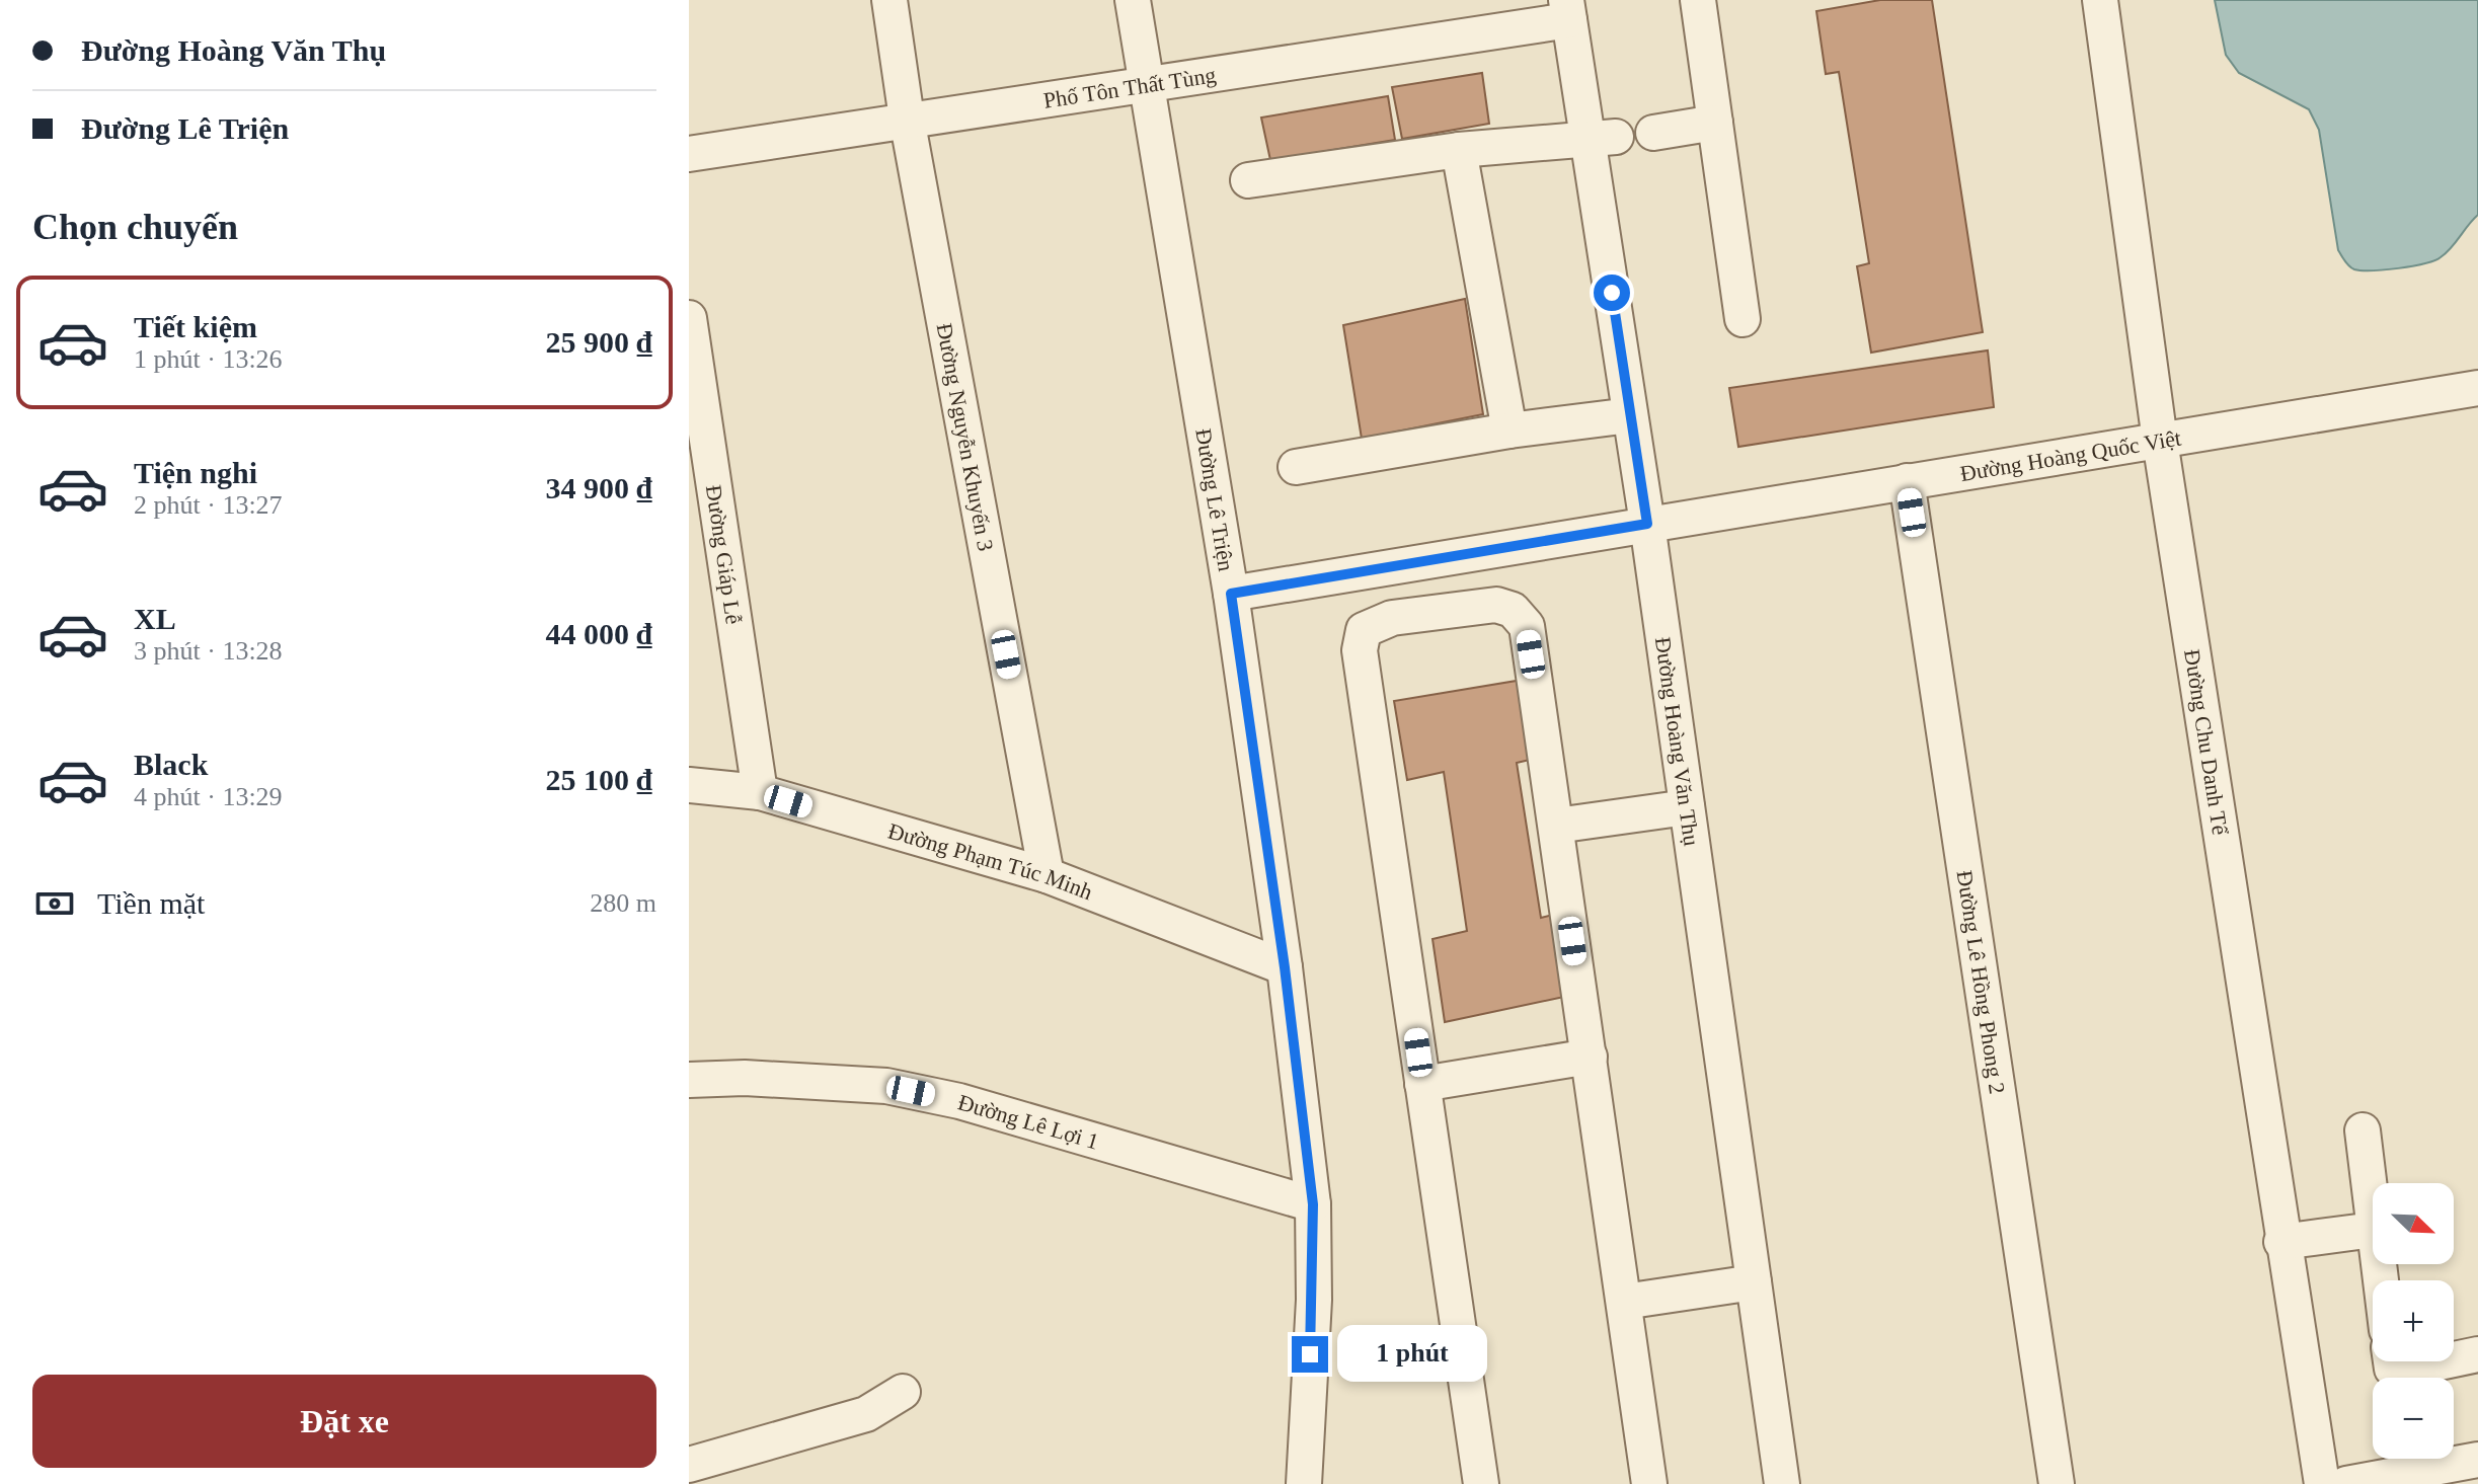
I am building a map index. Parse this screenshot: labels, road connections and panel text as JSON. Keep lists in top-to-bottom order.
{
  "streets": {
    "street": [
      "Phố Tôn Thất Tùng",
      "Đường Nguyễn Khuyến 3",
      "Đường Hoàng Quốc Việt",
      "Đường Lê Triện",
      "Đường Giáp Lễ",
      "Đường Hoàng Văn Thụ",
      "Đường Chu Danh Tể",
      "Đường Phạm Túc Minh",
      "Đường Lê Hồng Phong 2",
      "Đường Lê Lợi 1"
    ]
  },
  "crossings": [
    ["Phố Tôn Thất Tùng", "Đường Nguyễn Khuyến 3"],
    ["Phố Tôn Thất Tùng", "Đường Lê Triện"],
    ["Phố Tôn Thất Tùng", "Đường Hoàng Văn Thụ"],
    ["Đường Nguyễn Khuyến 3", "Đường Phạm Túc Minh"],
    ["Đường Hoàng Quốc Việt", "Đường Lê Triện"],
    ["Đường Hoàng Quốc Việt", "Đường Hoàng Văn Thụ"],
    ["Đường Hoàng Quốc Việt", "Đường Chu Danh Tể"],
    ["Đường Hoàng Quốc Việt", "Đường Lê Hồng Phong 2"],
    ["Đường Lê Triện", "Đường Phạm Túc Minh"],
    ["Đường Lê Triện", "Đường Lê Lợi 1"],
    ["Đường Giáp Lễ", "Đường Phạm Túc Minh"]
  ],
  "north": "bottom right",
  "page": {
    "banner": ["Đường Hoàng Văn Thụ", "Đường Lê Triện"],
    "heading": "Chọn chuyến",
    "list": [
      {
        "name": "Tiết kiệm",
        "note": "1 phút · 13:26",
        "value": "25 900 ₫"
      },
      {
        "name": "Tiện nghi",
        "note": "2 phút · 13:27",
        "value": "34 900 ₫"
      },
      {
        "name": "XL",
        "note": "3 phút · 13:28",
        "value": "44 000 ₫"
      },
      {
        "name": "Black",
        "note": "4 phút · 13:29",
        "value": "25 100 ₫"
      }
    ],
    "pay": ["Tiền mặt", "280 m"],
    "map_buttons": ["+", "−"],
    "bubble": "1 phút",
    "buttons": "Đặt xe"
  }
}
